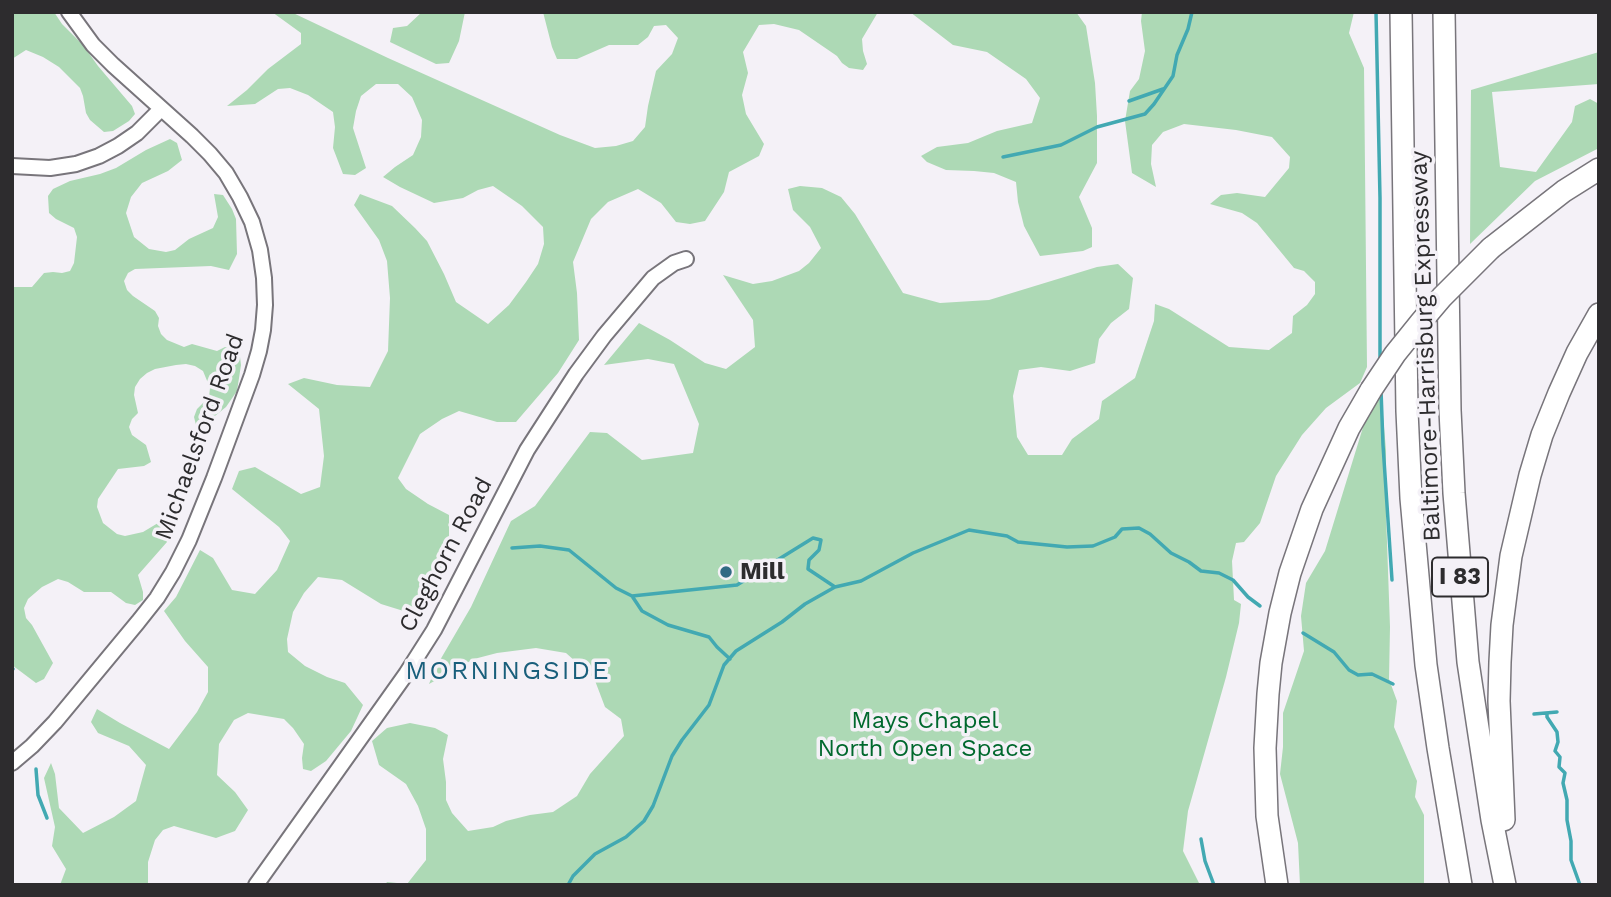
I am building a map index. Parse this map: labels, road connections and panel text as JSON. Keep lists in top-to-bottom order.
{
  "streets": {
    "highway": ["Baltimore-Harrisburg Expressway", "I 83"],
    "street": ["Michaelsford Road", "Cleghorn Road"]
  },
  "districts": ["MORNINGSIDE"],
  "parks": ["Mays Chapel North Open Space"],
  "places": ["Mill"]
}
